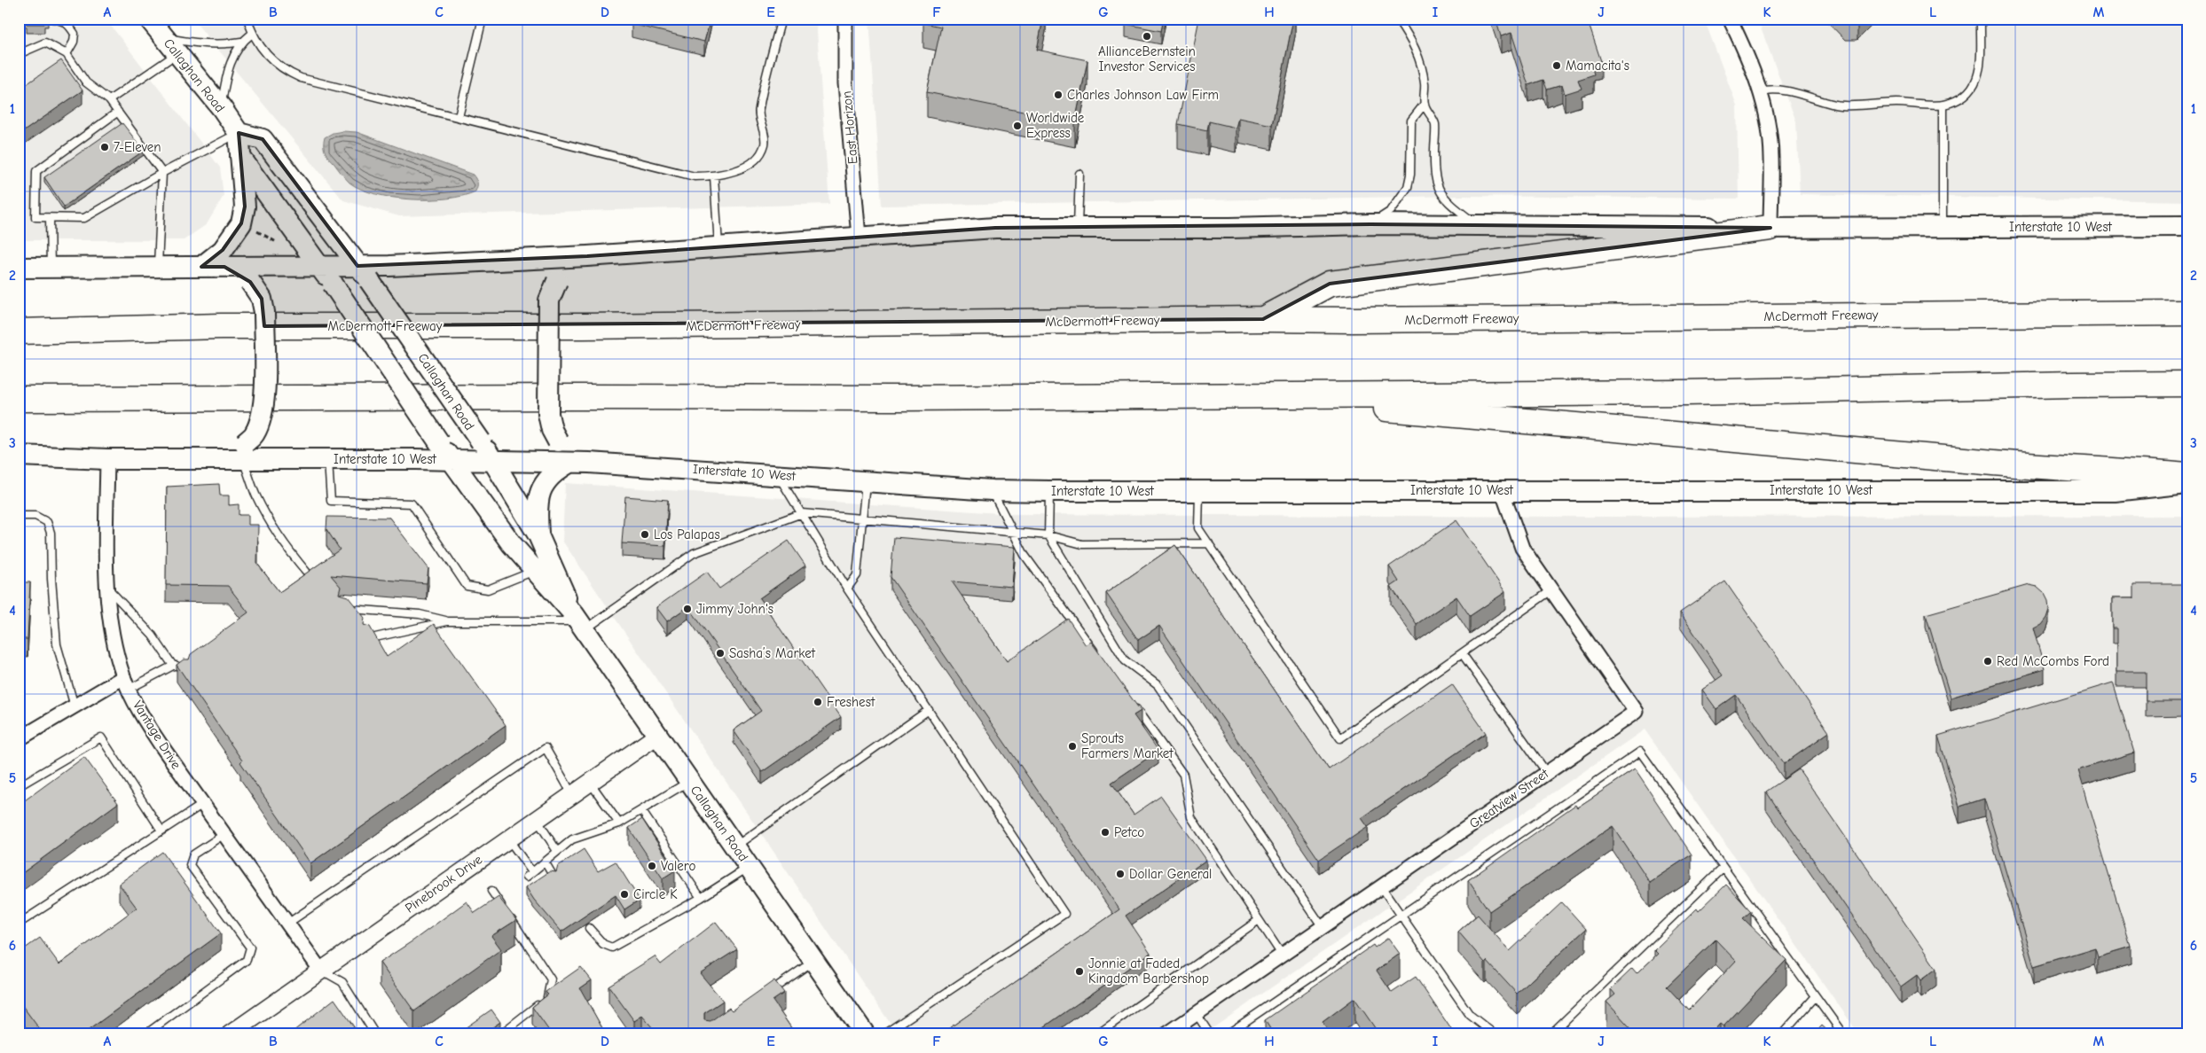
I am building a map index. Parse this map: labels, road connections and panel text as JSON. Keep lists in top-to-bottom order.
{
  "streets": {
    "highway": ["McDermott Freeway"],
    "main road": ["Callaghan Road", "Interstate 10 West"],
    "street": [
      "East Horizon",
      "Vantage Drive",
      "Greatview Street",
      "Pinebrook Drive"
    ]
  },
  "crossings": [
    ["Callaghan Road", "Interstate 10 West"],
    ["Callaghan Road", "Pinebrook Drive"],
    ["East Horizon", "Interstate 10 West"],
    ["Interstate 10 West", "Greatview Street"],
    ["Vantage Drive", "Pinebrook Drive"]
  ],
  "places": [
    "AllianceBernstein Investor Services",
    "Mamacita's",
    "Charles Johnson Law Firm",
    "Worldwide Express",
    "7-Eleven",
    "Los Palapas",
    "Jimmy John's",
    "Sasha’s Market",
    "Red McCombs Ford",
    "Freshest",
    "Sprouts Farmers Market",
    "Petco",
    "Valero",
    "Dollar General",
    "Circle K",
    "Jonnie at Faded Kingdom Barbershop"
  ],
  "grid": {
    "columns": [
      "A",
      "B",
      "C",
      "D",
      "E",
      "F",
      "G",
      "H",
      "I",
      "J",
      "K",
      "L",
      "M"
    ],
    "rows": [
      "1",
      "2",
      "3",
      "4",
      "5",
      "6"
    ]
  }
}
